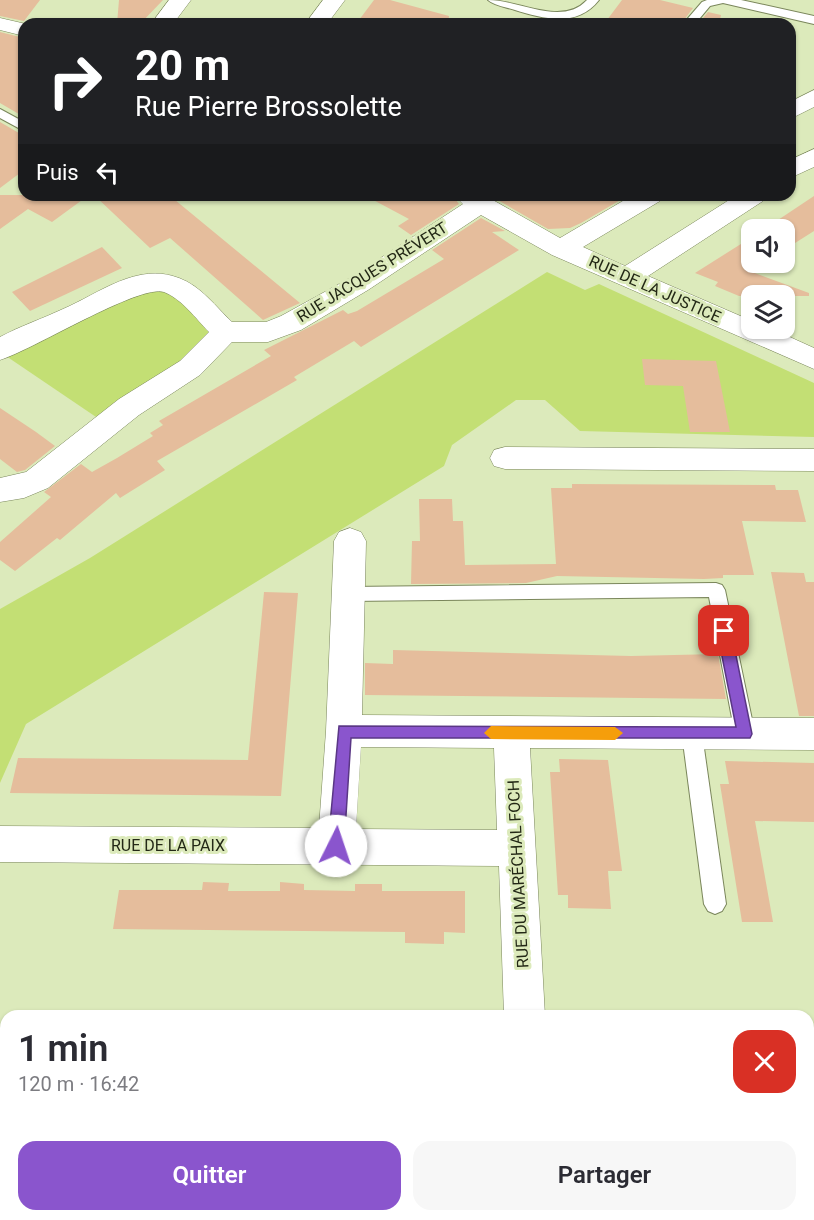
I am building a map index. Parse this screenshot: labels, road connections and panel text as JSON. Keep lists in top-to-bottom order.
{
  "streets": {
    "street": [
      "RUE JACQUES PRÉVERT",
      "RUE DE LA JUSTICE",
      "RUE DE LA PAIX",
      "RUE DU MARÉCHAL FOCH"
    ]
  },
  "crossings": [
    ["RUE DE LA PAIX", "RUE DU MARÉCHAL FOCH"]
  ],
  "page": {
    "turn": ["20 m", "Rue Pierre Brossolette"],
    "then": "Puis",
    "heading": ["1 min", "120 m · 16:42"],
    "buttons": ["Quitter", "Partager"]
  }
}
